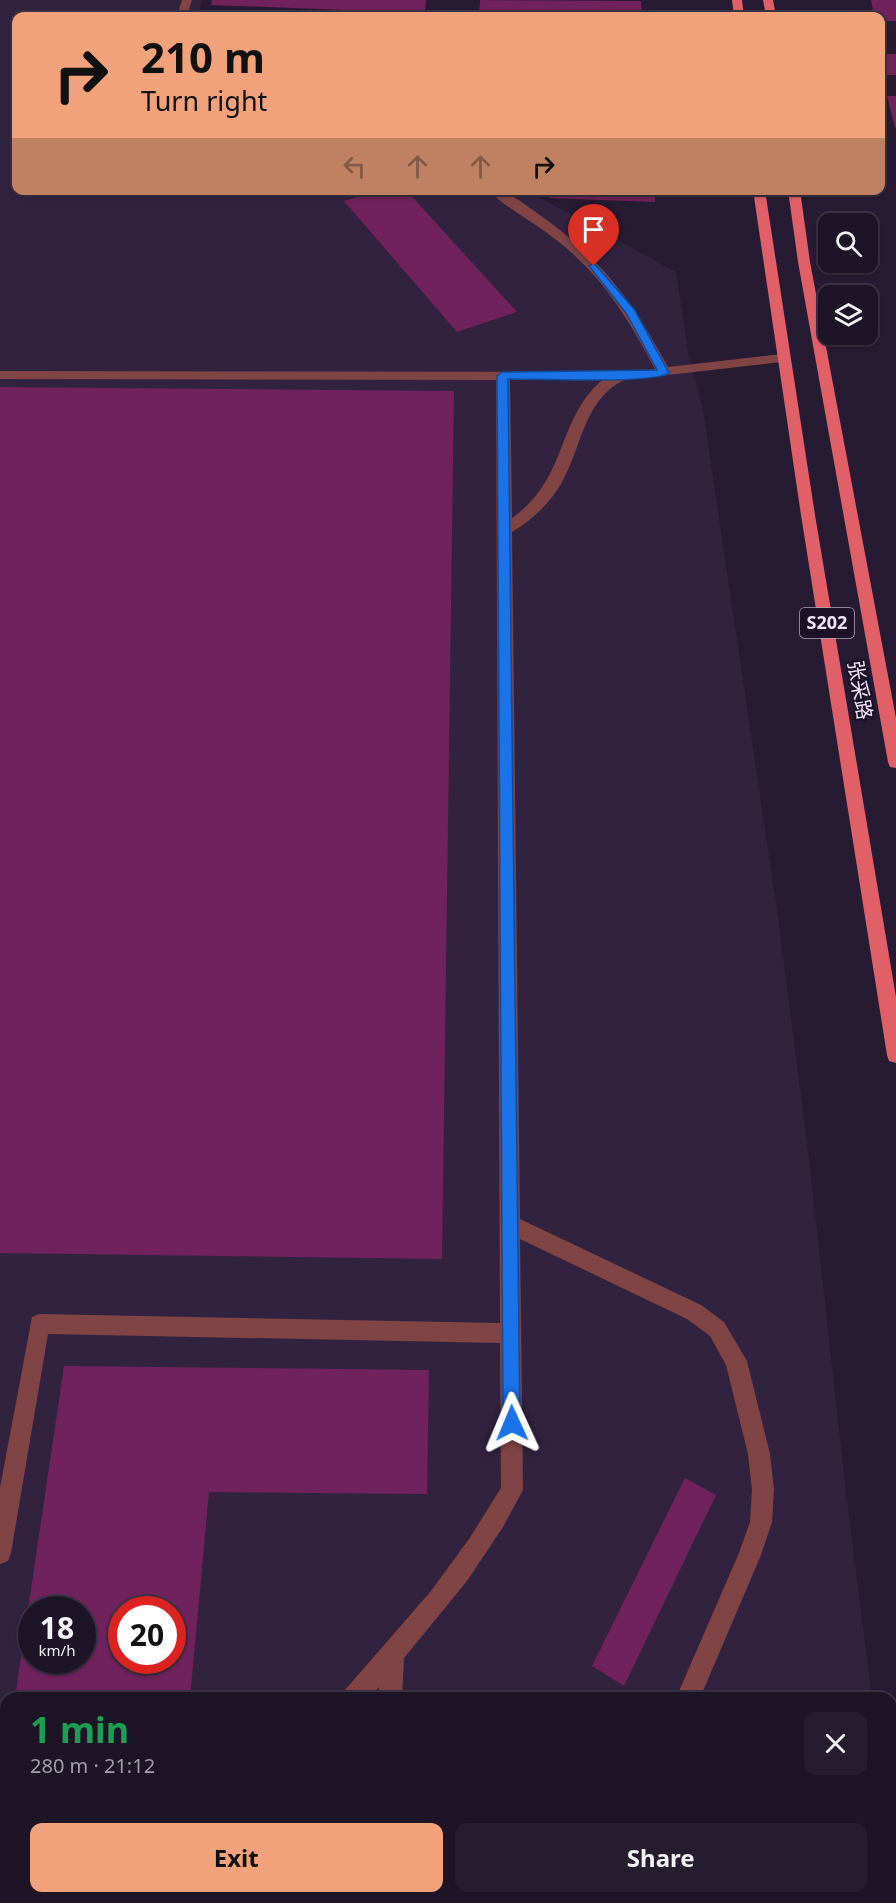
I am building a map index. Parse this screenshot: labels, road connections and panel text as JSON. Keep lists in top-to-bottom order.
{
  "streets": {
    "main road": ["S202", "张采路"]
  },
  "page": {
    "turn": ["210 m", "Turn right"],
    "speed": "18 km/h",
    "limit": "20",
    "heading": ["1 min", "280 m · 21:12"],
    "buttons": ["Exit", "Share"]
  }
}
